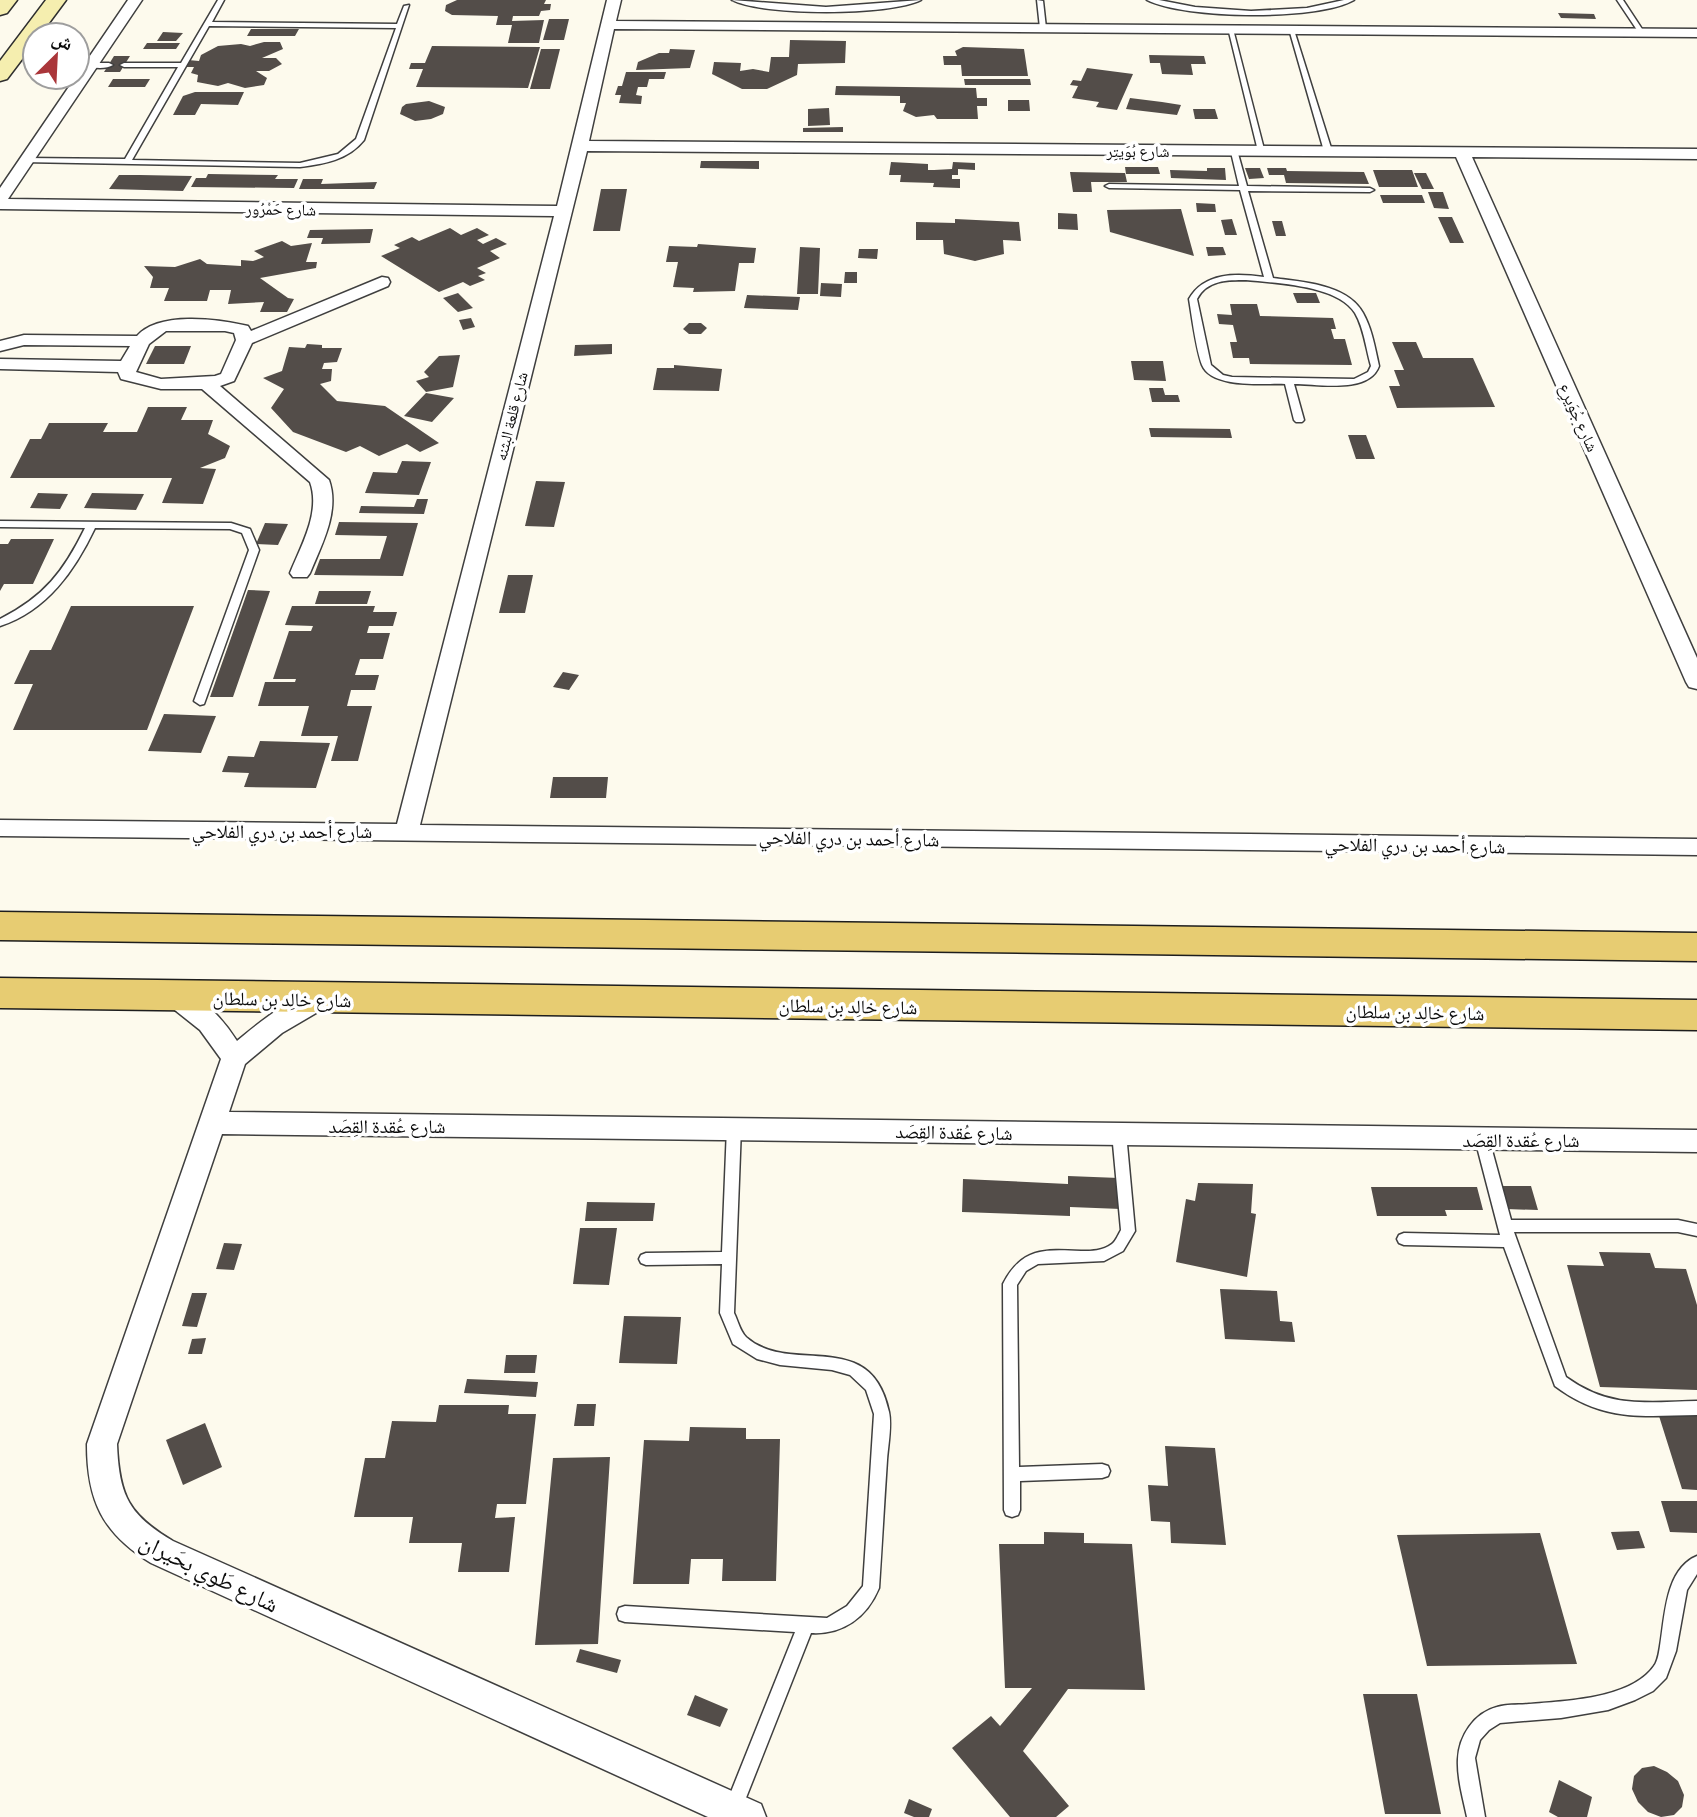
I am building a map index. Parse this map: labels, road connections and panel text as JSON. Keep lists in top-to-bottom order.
{
  "streets": {
    "main road": ["شارع خالِد بن سلطان"],
    "street": [
      "شارع بُوَيتِر",
      "شارع حَمْرُور",
      "شارع قلعة البثنه",
      "شارع جُوَيرِع",
      "شارع أحمد بن دري الفلاحي",
      "شارع عُقدة القِصَد",
      "شارع طَوي بحَيران"
    ]
  },
  "crossings": [
    ["شارع بُوَيتِر", "شارع قلعة البثنه"],
    ["شارع بُوَيتِر", "شارع جُوَيرِع"],
    ["شارع حَمْرُور", "شارع قلعة البثنه"],
    ["شارع قلعة البثنه", "شارع أحمد بن دري الفلاحي"],
    ["شارع عُقدة القِصَد", "شارع طَوي بحَيران"]
  ],
  "north": "top right"
}
